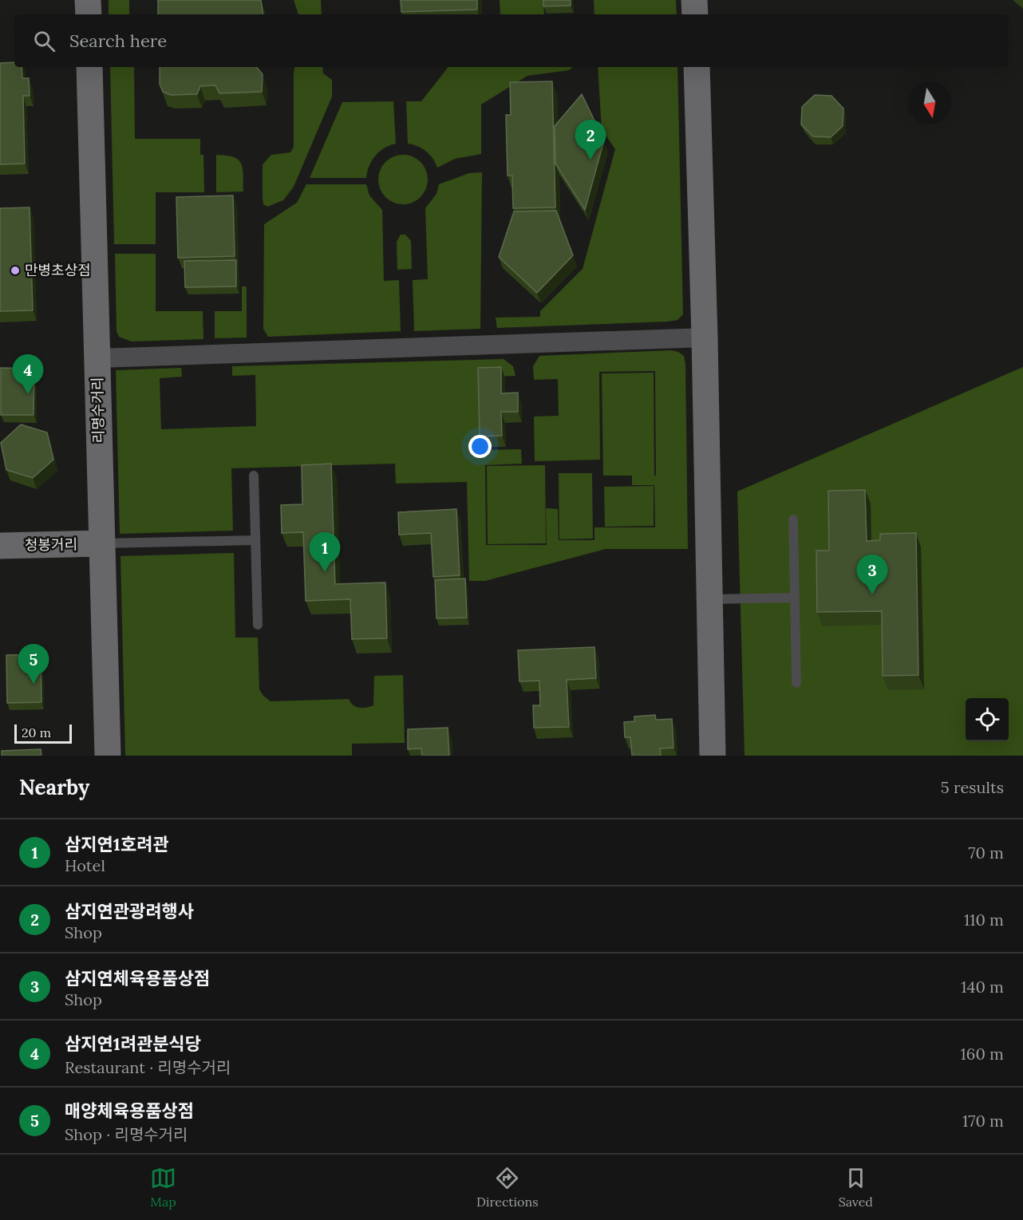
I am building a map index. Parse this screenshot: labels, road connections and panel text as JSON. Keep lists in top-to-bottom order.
{
  "streets": {
    "street": ["리명수거리", "청봉거리"]
  },
  "crossings": [
    ["리명수거리", "청봉거리"]
  ],
  "places": ["만병초상점"],
  "scale_bar": "20 m",
  "north": "bottom",
  "page": {
    "search": "Search here",
    "pins": [
      "2",
      "4",
      "1",
      "3",
      "5"
    ],
    "scale": "20 m",
    "heading": ["Nearby", "5 results"],
    "list": [
      {
        "mark": "1",
        "name": "삼지연1호려관",
        "note": "Hotel",
        "value": "70 m"
      },
      {
        "mark": "2",
        "name": "삼지연관광려행사",
        "note": "Shop",
        "value": "110 m"
      },
      {
        "mark": "3",
        "name": "삼지연체육용품상점",
        "note": "Shop",
        "value": "140 m"
      },
      {
        "mark": "4",
        "name": "삼지연1려관분식당",
        "note": "Restaurant · 리명수거리",
        "value": "160 m"
      },
      {
        "mark": "5",
        "name": "매양체육용품상점",
        "note": "Shop · 리명수거리",
        "value": "170 m"
      }
    ],
    "nav": ["Map", "Directions", "Saved"]
  }
}
